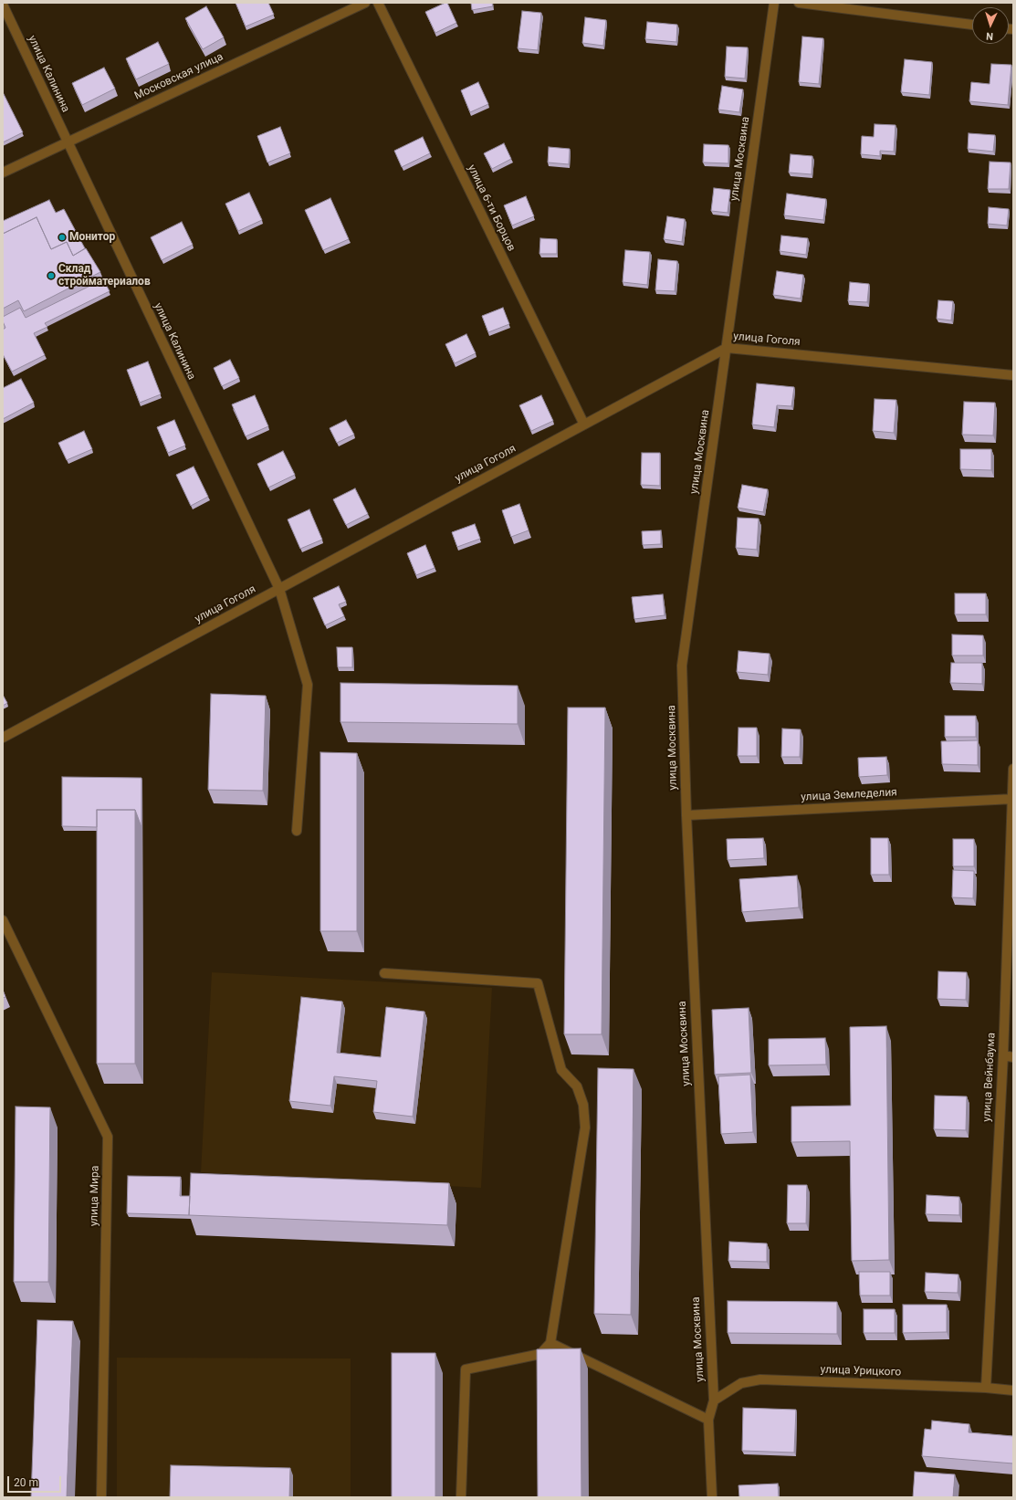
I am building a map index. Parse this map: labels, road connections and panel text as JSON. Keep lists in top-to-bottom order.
{
  "streets": {
    "street": [
      "улица Калинина",
      "Московская улица",
      "улица Москвина",
      "улица 6-ти Борцов",
      "улица Гоголя",
      "улица Земледелия",
      "улица Вейнбаума",
      "улица Мира",
      "улица Урицкого"
    ]
  },
  "crossings": [
    ["улица Калинина", "Московская улица"],
    ["улица Калинина", "улица Гоголя"],
    ["улица Москвина", "улица Гоголя"],
    ["улица Москвина", "улица Земледелия"],
    ["улица Москвина", "улица Урицкого"],
    ["улица 6-ти Борцов", "улица Гоголя"],
    ["улица Земледелия", "улица Вейнбаума"],
    ["улица Вейнбаума", "улица Урицкого"]
  ],
  "places": ["Монитор", "Склад стройматериалов"],
  "scale_bar": "20 m",
  "north": "bottom"
}
